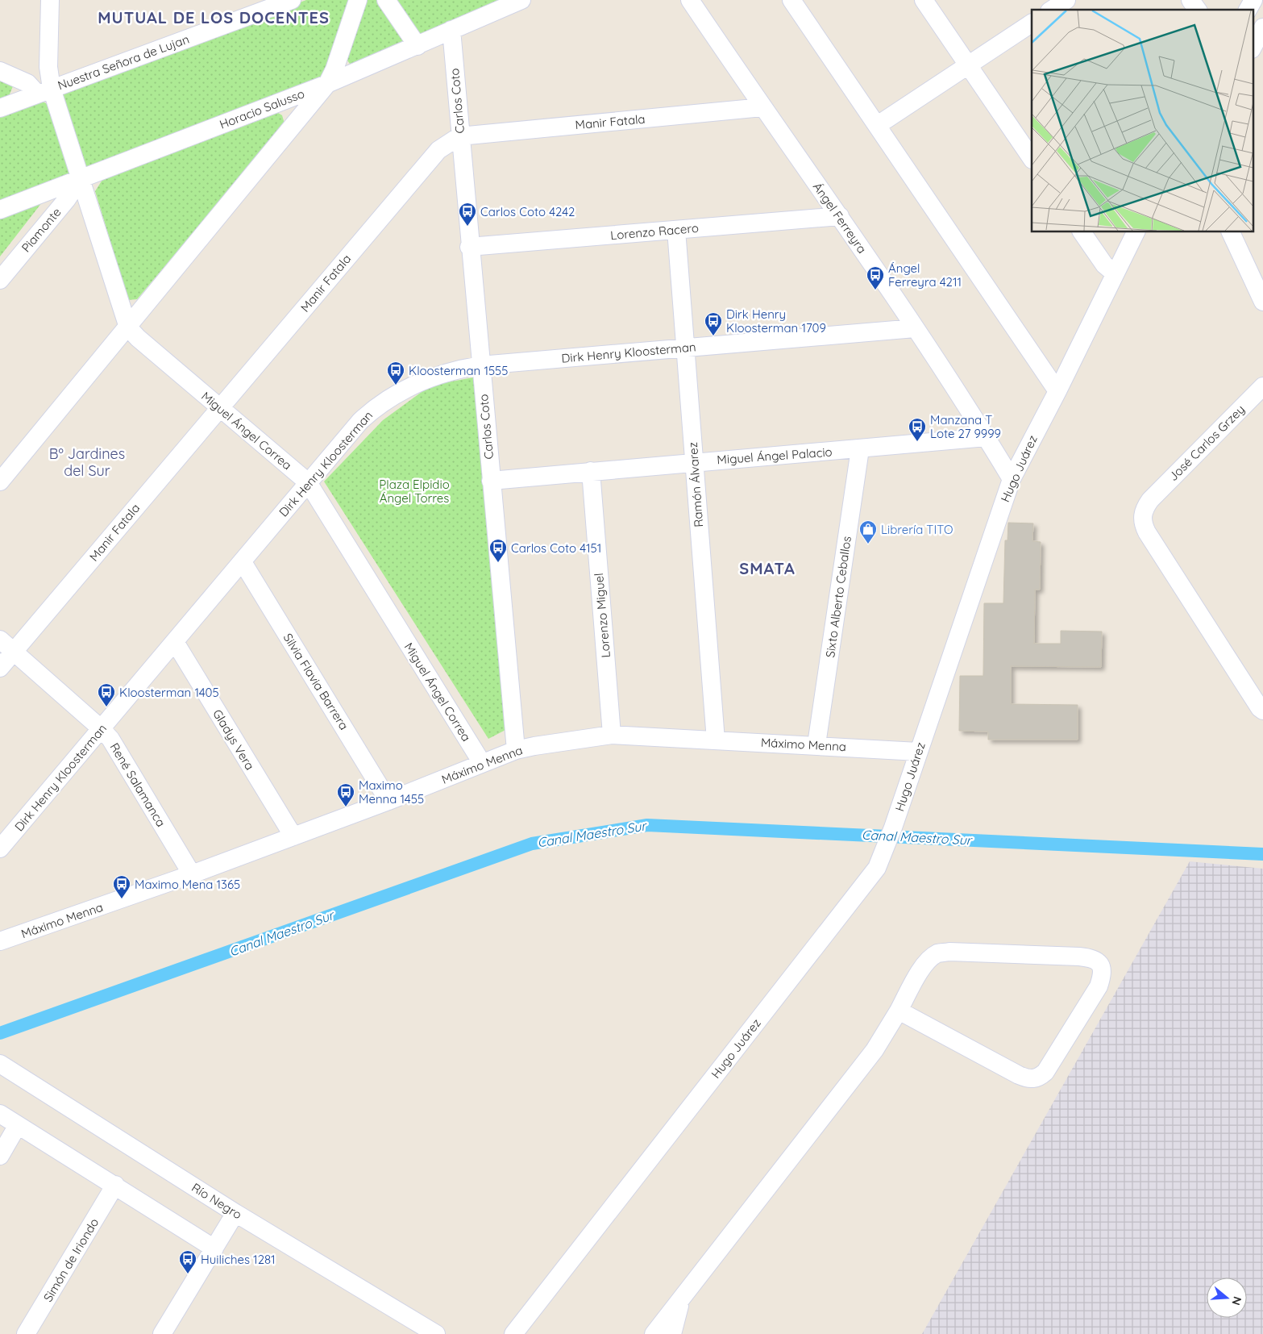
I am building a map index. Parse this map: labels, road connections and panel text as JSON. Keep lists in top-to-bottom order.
{
  "streets": {
    "street": [
      "Nuestra Señora de Lujan",
      "Carlos Coto",
      "Horacio Salusso",
      "Manir Fatala",
      "Ángel Ferreyra",
      "Piamonte",
      "Lorenzo Racero",
      "Dirk Henry Kloosterman",
      "Miguel Ángel Correa",
      "José Carlos Grzey",
      "Miguel Ángel Palacio",
      "Hugo Juárez",
      "Ramón Álvarez",
      "Sixto Alberto Ceballos",
      "Lorenzo Miguel",
      "Silvia Flavia Barrera",
      "Gladys Vera",
      "Máximo Menna",
      "René Salamanca",
      "Río Negro",
      "Simón de Iriondo"
    ]
  },
  "crossings": [
    ["Nuestra Señora de Lujan", "Miguel Ángel Correa"],
    ["Carlos Coto", "Horacio Salusso"],
    ["Carlos Coto", "Manir Fatala"],
    ["Carlos Coto", "Lorenzo Racero"],
    ["Carlos Coto", "Dirk Henry Kloosterman"],
    ["Carlos Coto", "Miguel Ángel Palacio"],
    ["Carlos Coto", "Máximo Menna"],
    ["Horacio Salusso", "Piamonte"],
    ["Horacio Salusso", "Miguel Ángel Correa"],
    ["Manir Fatala", "Ángel Ferreyra"],
    ["Manir Fatala", "Miguel Ángel Correa"],
    ["Manir Fatala", "René Salamanca"],
    ["Ángel Ferreyra", "Lorenzo Racero"],
    ["Ángel Ferreyra", "Dirk Henry Kloosterman"],
    ["Ángel Ferreyra", "Miguel Ángel Palacio"],
    ["Ángel Ferreyra", "Hugo Juárez"],
    ["Piamonte", "Miguel Ángel Correa"],
    ["Lorenzo Racero", "Ramón Álvarez"],
    ["Dirk Henry Kloosterman", "Miguel Ángel Correa"],
    ["Dirk Henry Kloosterman", "Ramón Álvarez"],
    ["Dirk Henry Kloosterman", "Silvia Flavia Barrera"],
    ["Dirk Henry Kloosterman", "Gladys Vera"],
    ["Dirk Henry Kloosterman", "René Salamanca"],
    ["Miguel Ángel Correa", "Máximo Menna"],
    ["Miguel Ángel Palacio", "Ramón Álvarez"],
    ["Miguel Ángel Palacio", "Sixto Alberto Ceballos"],
    ["Miguel Ángel Palacio", "Lorenzo Miguel"],
    ["Hugo Juárez", "Máximo Menna"],
    ["Ramón Álvarez", "Máximo Menna"],
    ["Sixto Alberto Ceballos", "Máximo Menna"],
    ["Lorenzo Miguel", "Máximo Menna"],
    ["Silvia Flavia Barrera", "Máximo Menna"],
    ["Gladys Vera", "Máximo Menna"],
    ["Máximo Menna", "René Salamanca"]
  ],
  "districts": ["MUTUAL DE LOS DOCENTES", "Bº Jardines del Sur", "SMATA"],
  "water": ["Canal Maestro Sur"],
  "parks": ["Plaza Elpidio Ángel Torres"],
  "places": {
    "bus stop": [
      "Carlos Coto 4242",
      "Ángel Ferreyra 4211",
      "Dirk Henry Kloosterman 1709",
      "Kloosterman 1555",
      "Manzana T Lote 27 9999",
      "Carlos Coto 4151",
      "Kloosterman 1405",
      "Maximo Menna 1455",
      "Maximo Mena 1365",
      "Huiliches 1281"
    ],
    "shop": ["Librería TITO"]
  },
  "north": "right"
}
